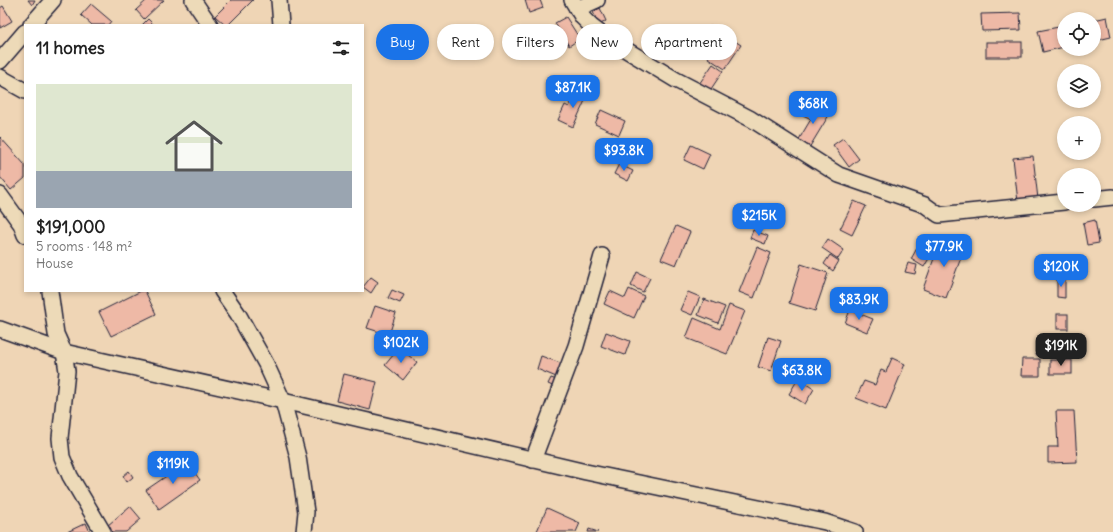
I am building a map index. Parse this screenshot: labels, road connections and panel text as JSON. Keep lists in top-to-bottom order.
{
  "page": {
    "map_buttons": ["+", "−"],
    "chip": [
      "Buy",
      "Rent",
      "Filters",
      "New",
      "Apartment"
    ],
    "heading": "11 homes",
    "list": [
      {
        "name": "$191,000",
        "note": "5 rooms · 148 m² · House"
      }
    ],
    "price": [
      "$87.1K",
      "$68K",
      "$93.8K",
      "$215K",
      "$77.9K",
      "$120K",
      "$83.9K",
      "$102K",
      "$191K",
      "$63.8K",
      "$119K"
    ]
  }
}
